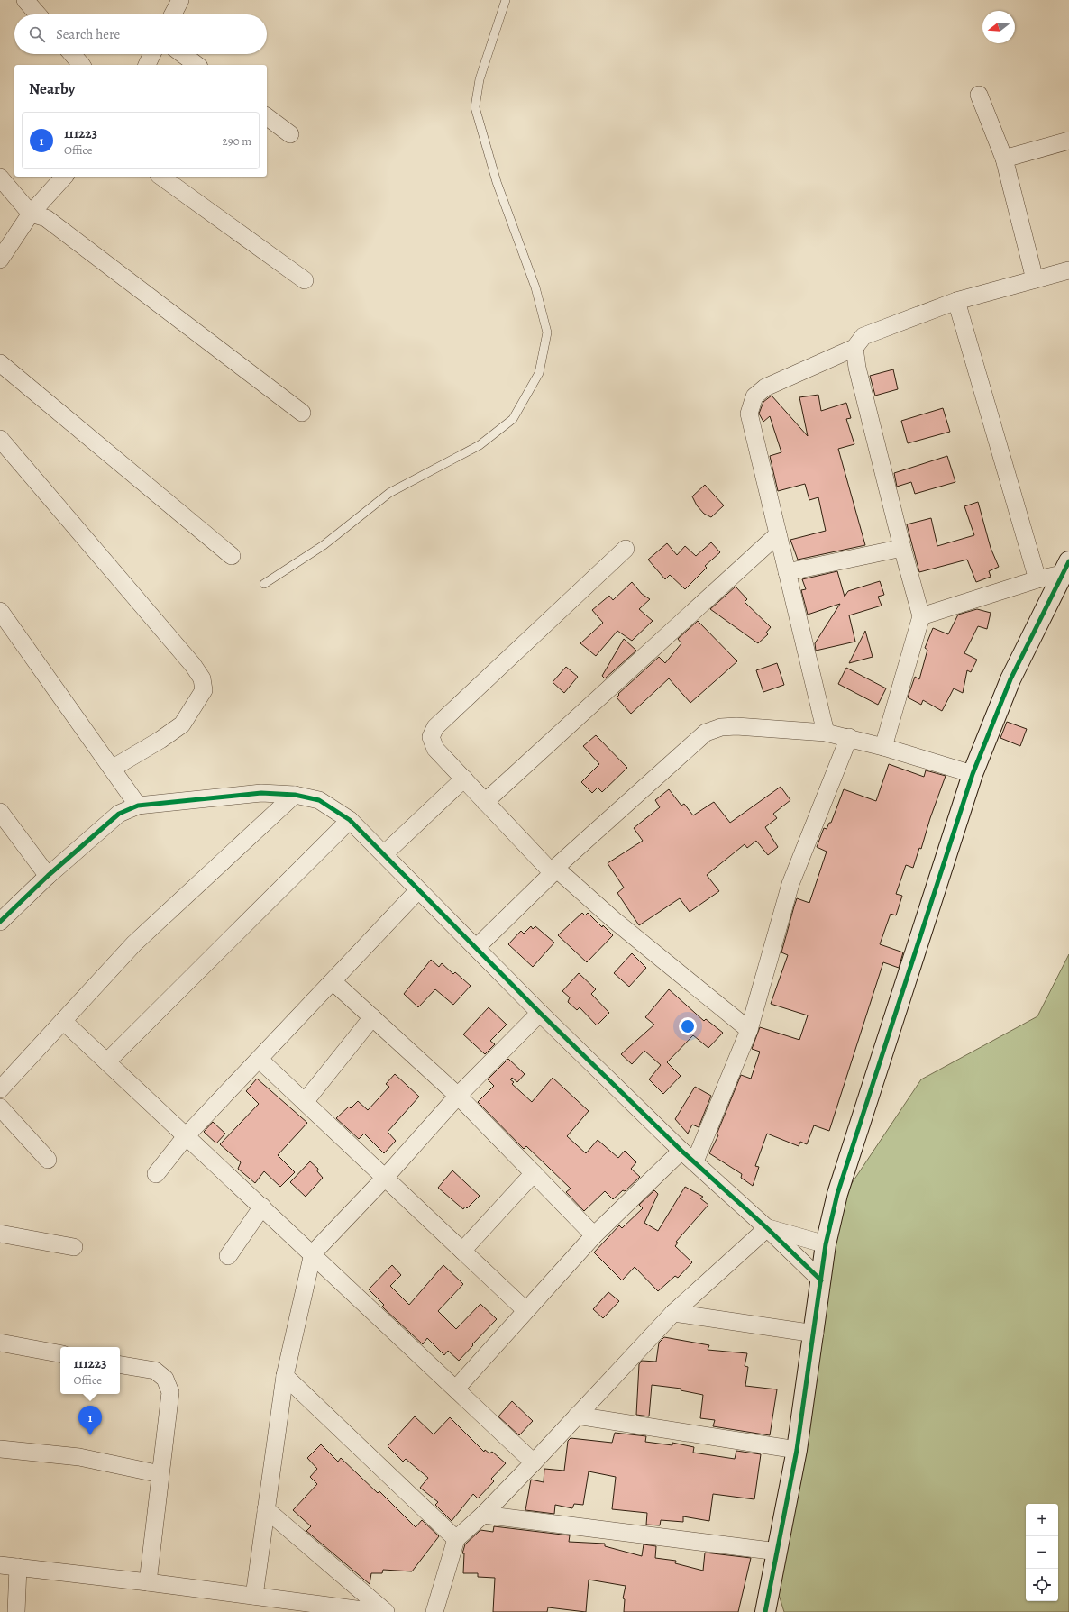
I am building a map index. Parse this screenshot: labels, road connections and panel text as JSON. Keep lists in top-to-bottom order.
{
  "north": "left",
  "page": {
    "search": "Search here",
    "heading": "Nearby",
    "list": [
      {
        "mark": "1",
        "name": "111223",
        "note": "Office",
        "value": "290 m"
      }
    ],
    "popup": ["111223", "Office"],
    "pins": "1",
    "map_buttons": ["+", "−"]
  }
}
